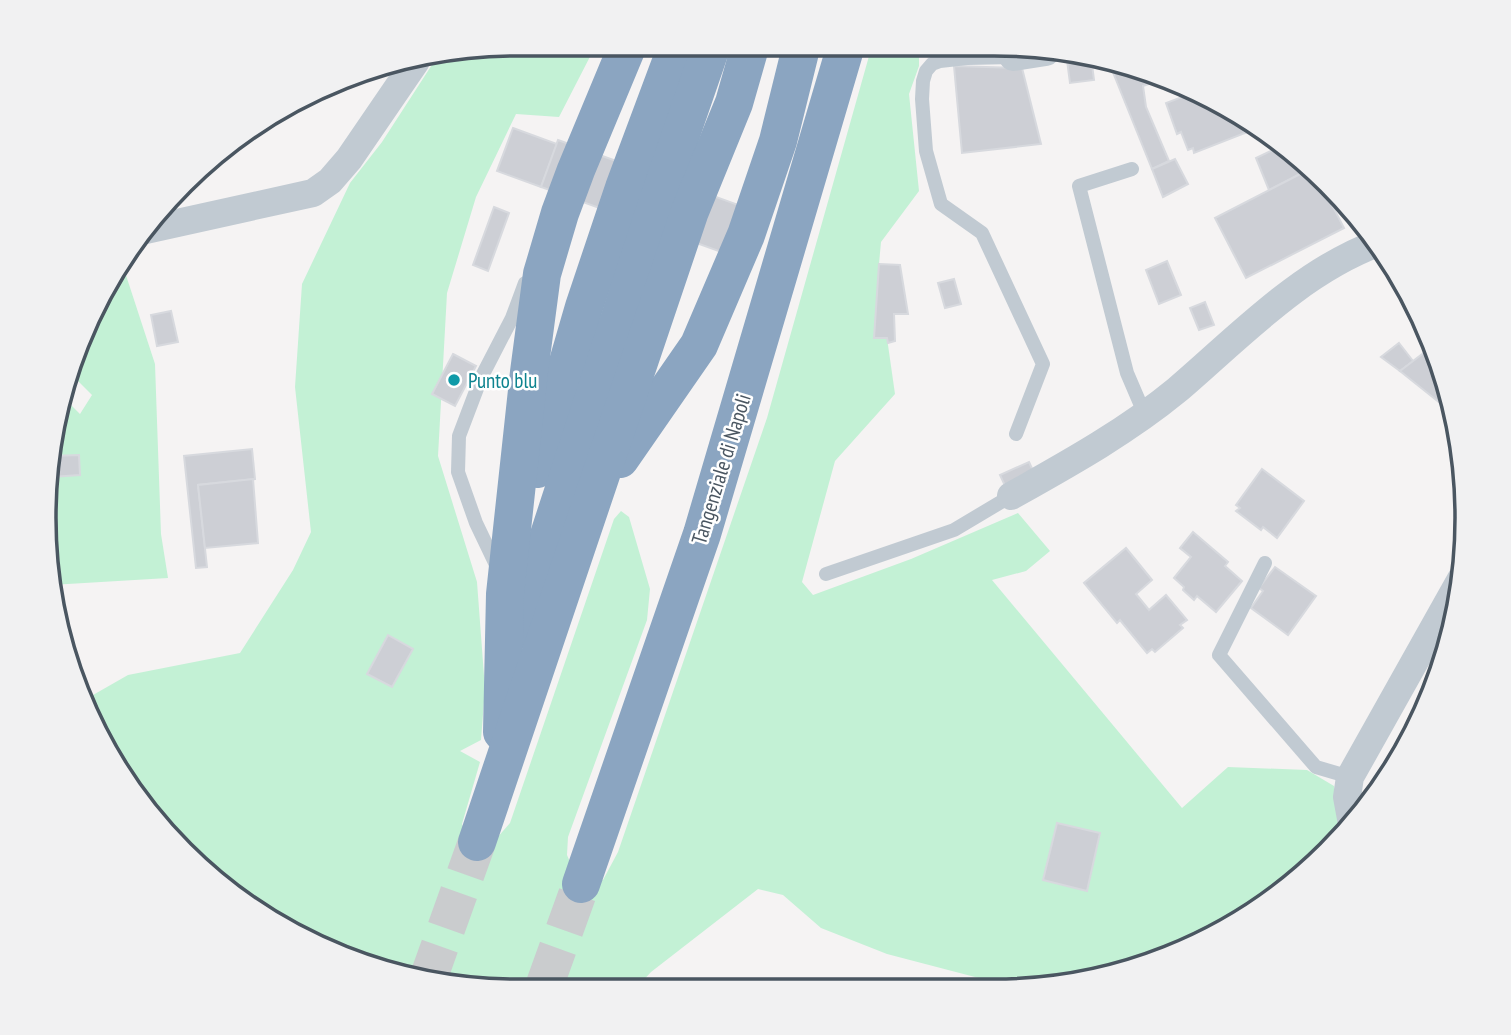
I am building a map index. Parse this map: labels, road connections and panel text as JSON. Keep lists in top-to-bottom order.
{
  "streets": {
    "highway": ["Tangenziale di Napoli"]
  },
  "places": ["Punto blu"]
}
